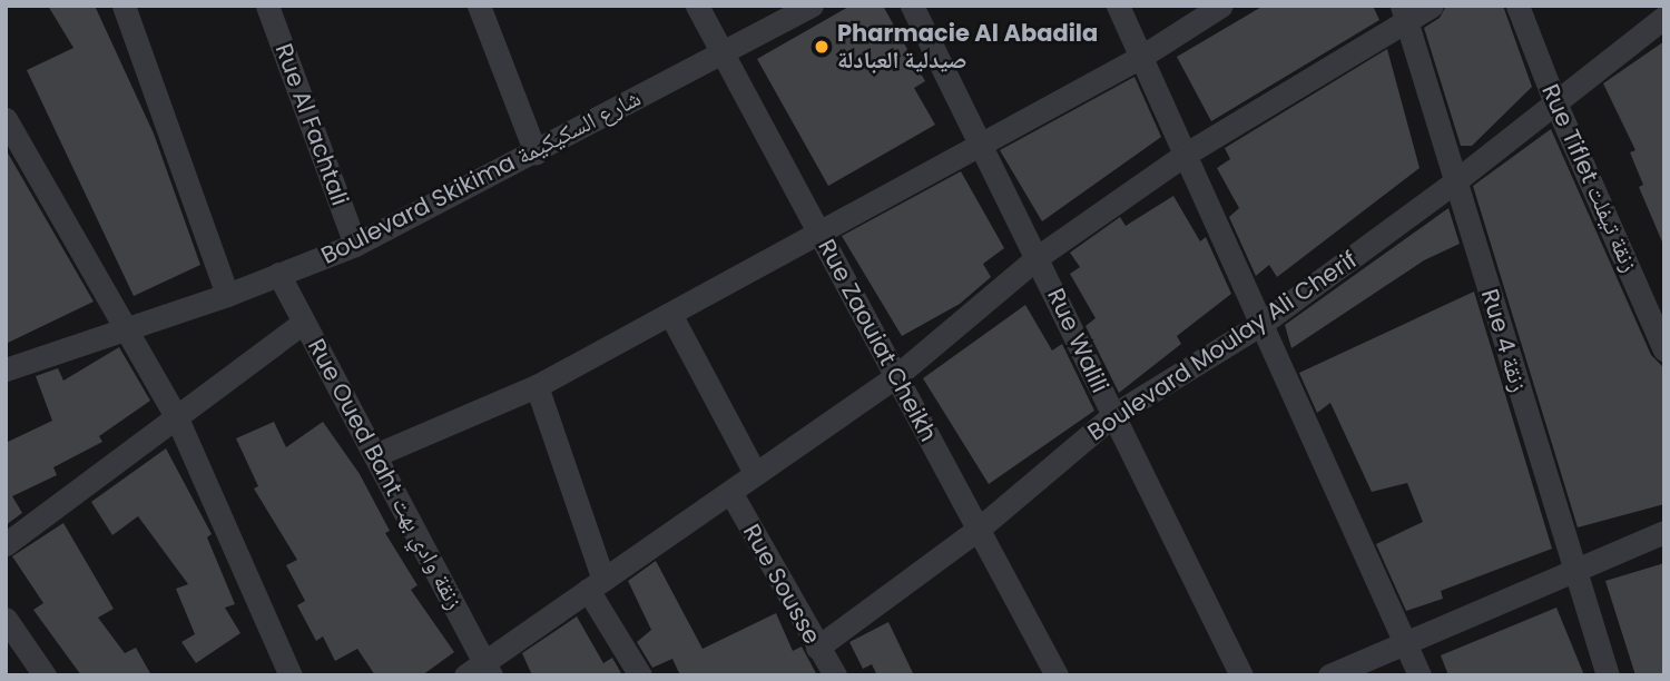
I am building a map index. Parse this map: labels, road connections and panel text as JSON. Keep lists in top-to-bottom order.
{
  "streets": {
    "street": [
      "Rue Al Fachtali",
      "Boulevard Skikima شارع السكيكيمة",
      "Rue Tiflet زنقة تيفلت",
      "Rue Zaouiat Cheikh",
      "Rue Walili",
      "Rue 4 زنقة",
      "Boulevard Moulay Ali Cherif",
      "Rue Oued Baht زنقة وادي بهت",
      "Rue Sousse"
    ]
  },
  "crossings": [
    ["Rue Al Fachtali", "Boulevard Skikima شارع السكيكيمة"],
    ["Boulevard Skikima شارع السكيكيمة", "Rue Zaouiat Cheikh"],
    ["Boulevard Skikima شارع السكيكيمة", "Rue Oued Baht زنقة وادي بهت"],
    ["Rue Tiflet زنقة تيفلت", "Boulevard Moulay Ali Cherif"],
    ["Rue Zaouiat Cheikh", "Boulevard Moulay Ali Cherif"],
    ["Rue Walili", "Boulevard Moulay Ali Cherif"],
    ["Rue 4 زنقة", "Boulevard Moulay Ali Cherif"],
    ["Boulevard Moulay Ali Cherif", "Rue Sousse"]
  ],
  "places": ["Pharmacie Al Abadila صيدلية العبادلة"]
}
